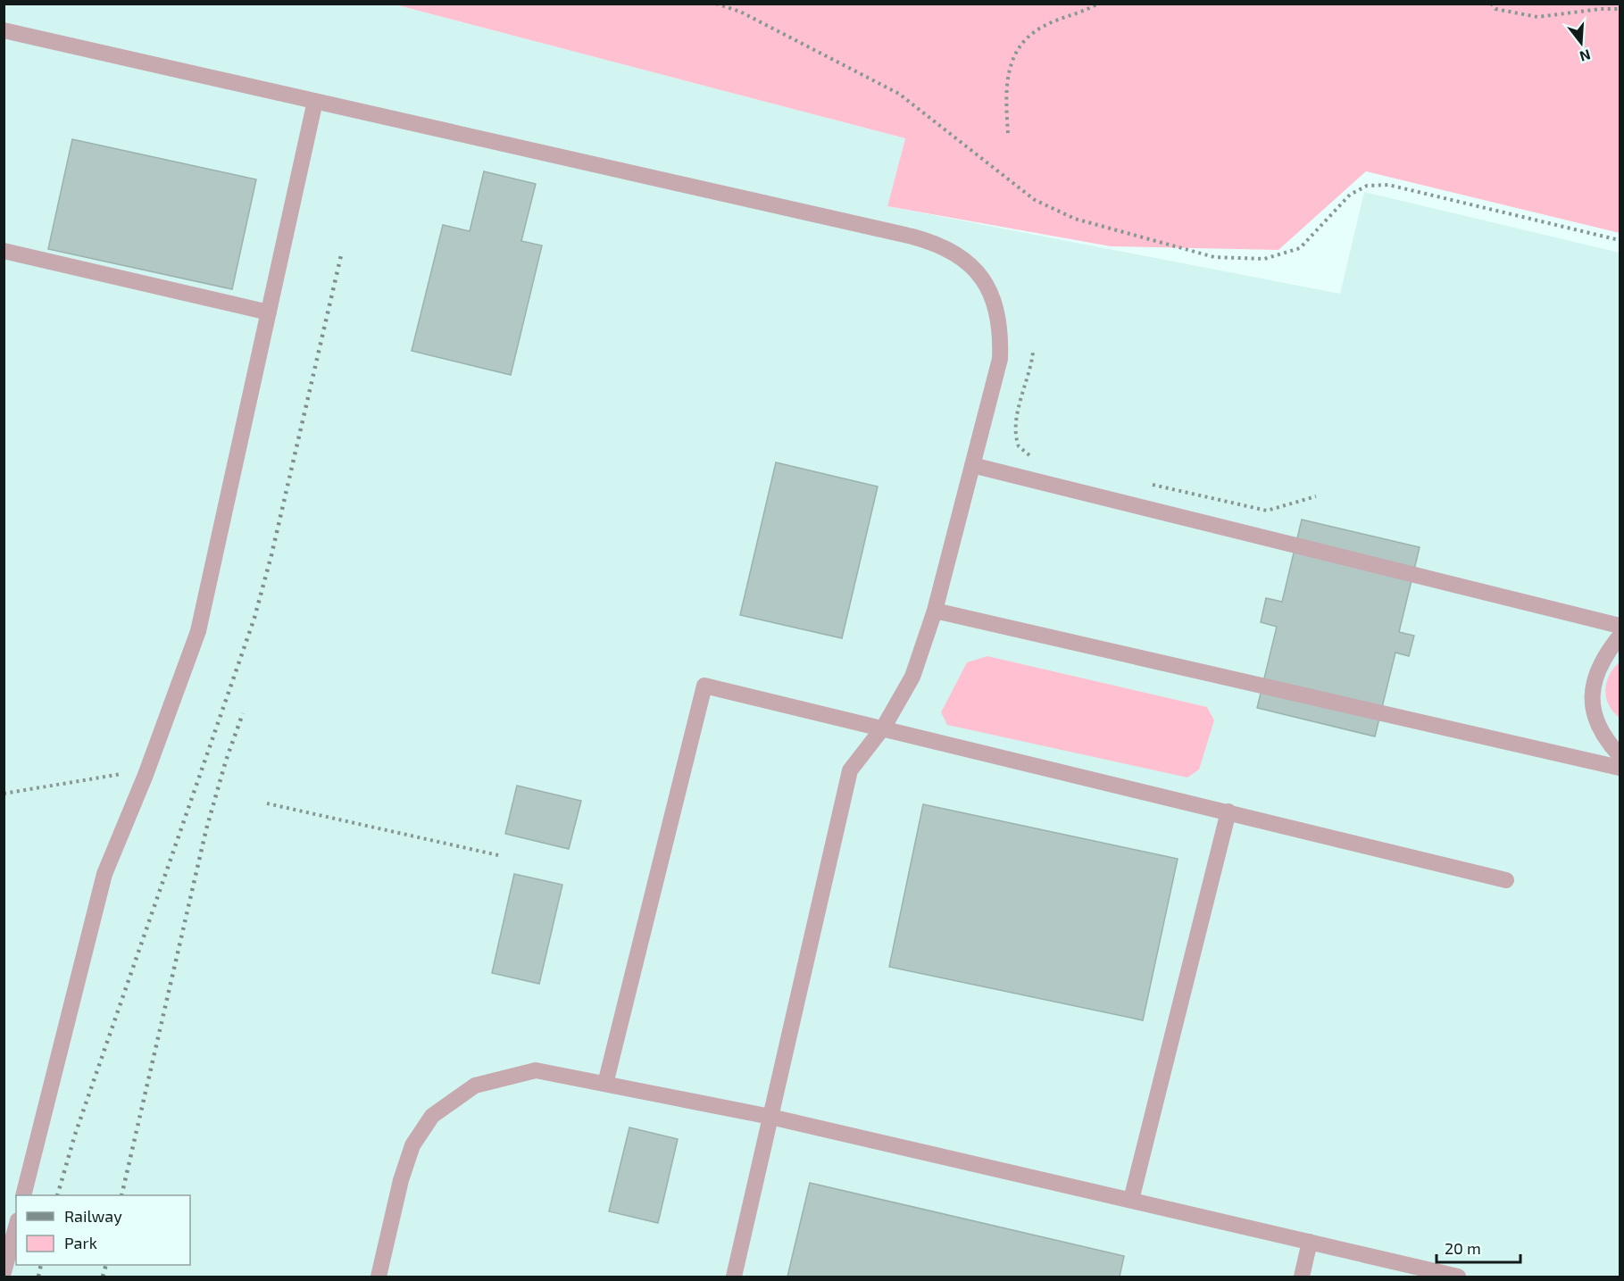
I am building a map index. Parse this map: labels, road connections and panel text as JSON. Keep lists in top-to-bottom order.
{
  "legend": ["Railway", "Park"],
  "scale_bar": "20 m",
  "north": "bottom"
}
